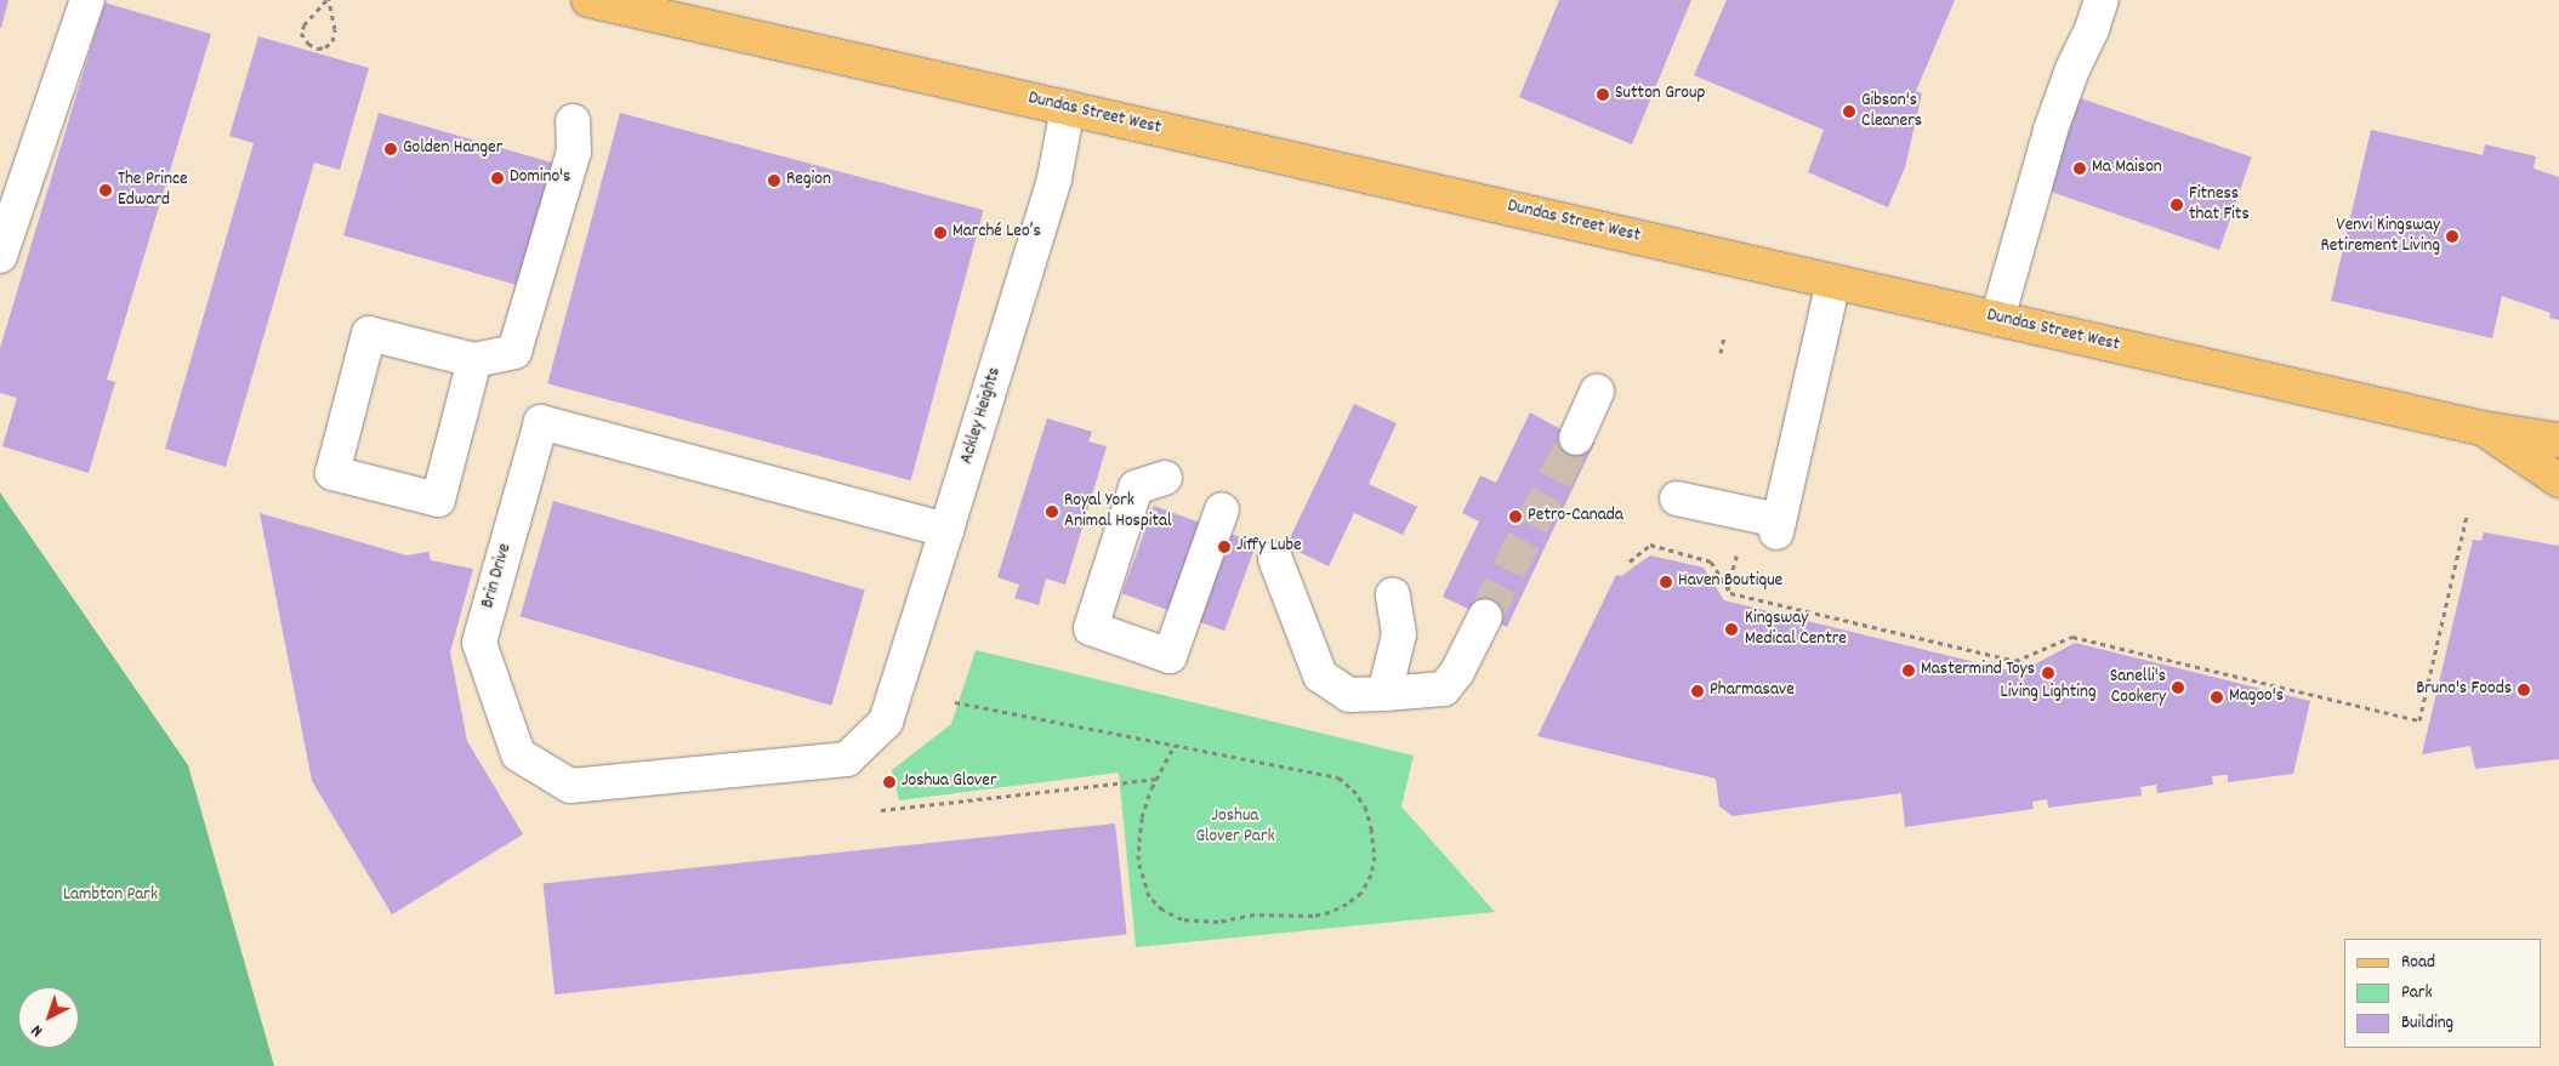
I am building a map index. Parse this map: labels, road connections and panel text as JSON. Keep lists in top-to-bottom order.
{
  "streets": {
    "main road": ["Dundas Street West"],
    "lane": ["Ackley Heights", "Brin Drive"]
  },
  "crossings": [
    ["Dundas Street West", "Ackley Heights"],
    ["Ackley Heights", "Brin Drive"]
  ],
  "parks": ["Joshua Glover Park", "Lambton Park"],
  "places": [
    "Sutton Group",
    "Gibson's Cleaners",
    "Golden Hanger",
    "Ma Maison",
    "Domino's",
    "Region",
    "The Prince Edward",
    "Fitness that Fits",
    "Marché Leo’s",
    "Venvi Kingsway Retirement Living",
    "Royal York Animal Hospital",
    "Petro-Canada",
    "Jiffy Lube",
    "Haven Boutique",
    "Kingsway Medical Centre",
    "Mastermind Toys",
    "Living Lighting",
    "Sanelli's Cookery",
    "Bruno's Foods",
    "Pharmasave",
    "Magoo's",
    "Joshua Glover"
  ],
  "legend": ["Road", "Park", "Building"],
  "north": "bottom left"
}
